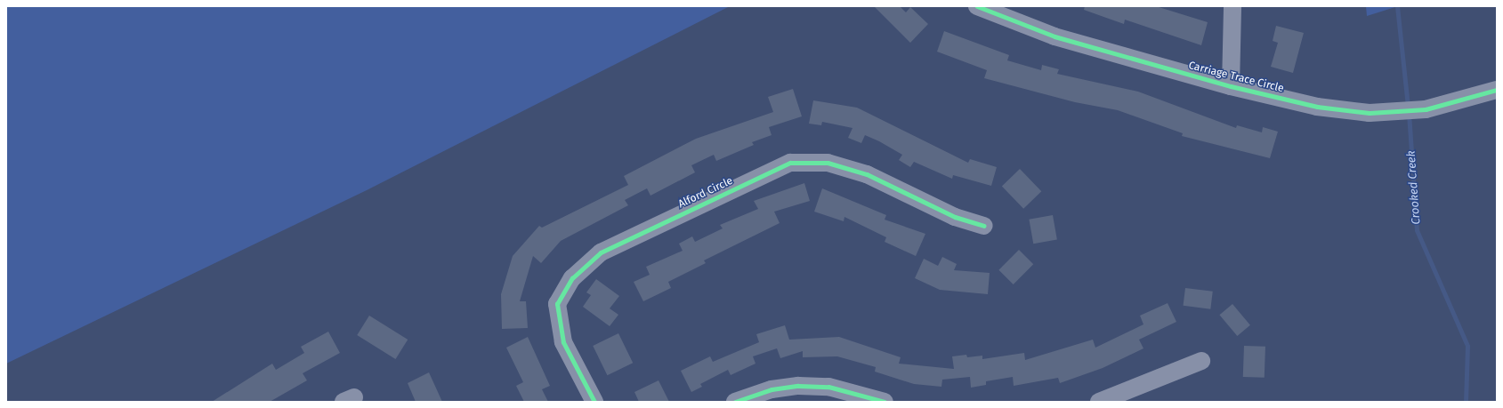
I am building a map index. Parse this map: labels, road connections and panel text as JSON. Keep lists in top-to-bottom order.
{
  "streets": {
    "street": ["Carriage Trace Circle", "Alford Circle"]
  },
  "water": ["Crooked Creek"]
}
